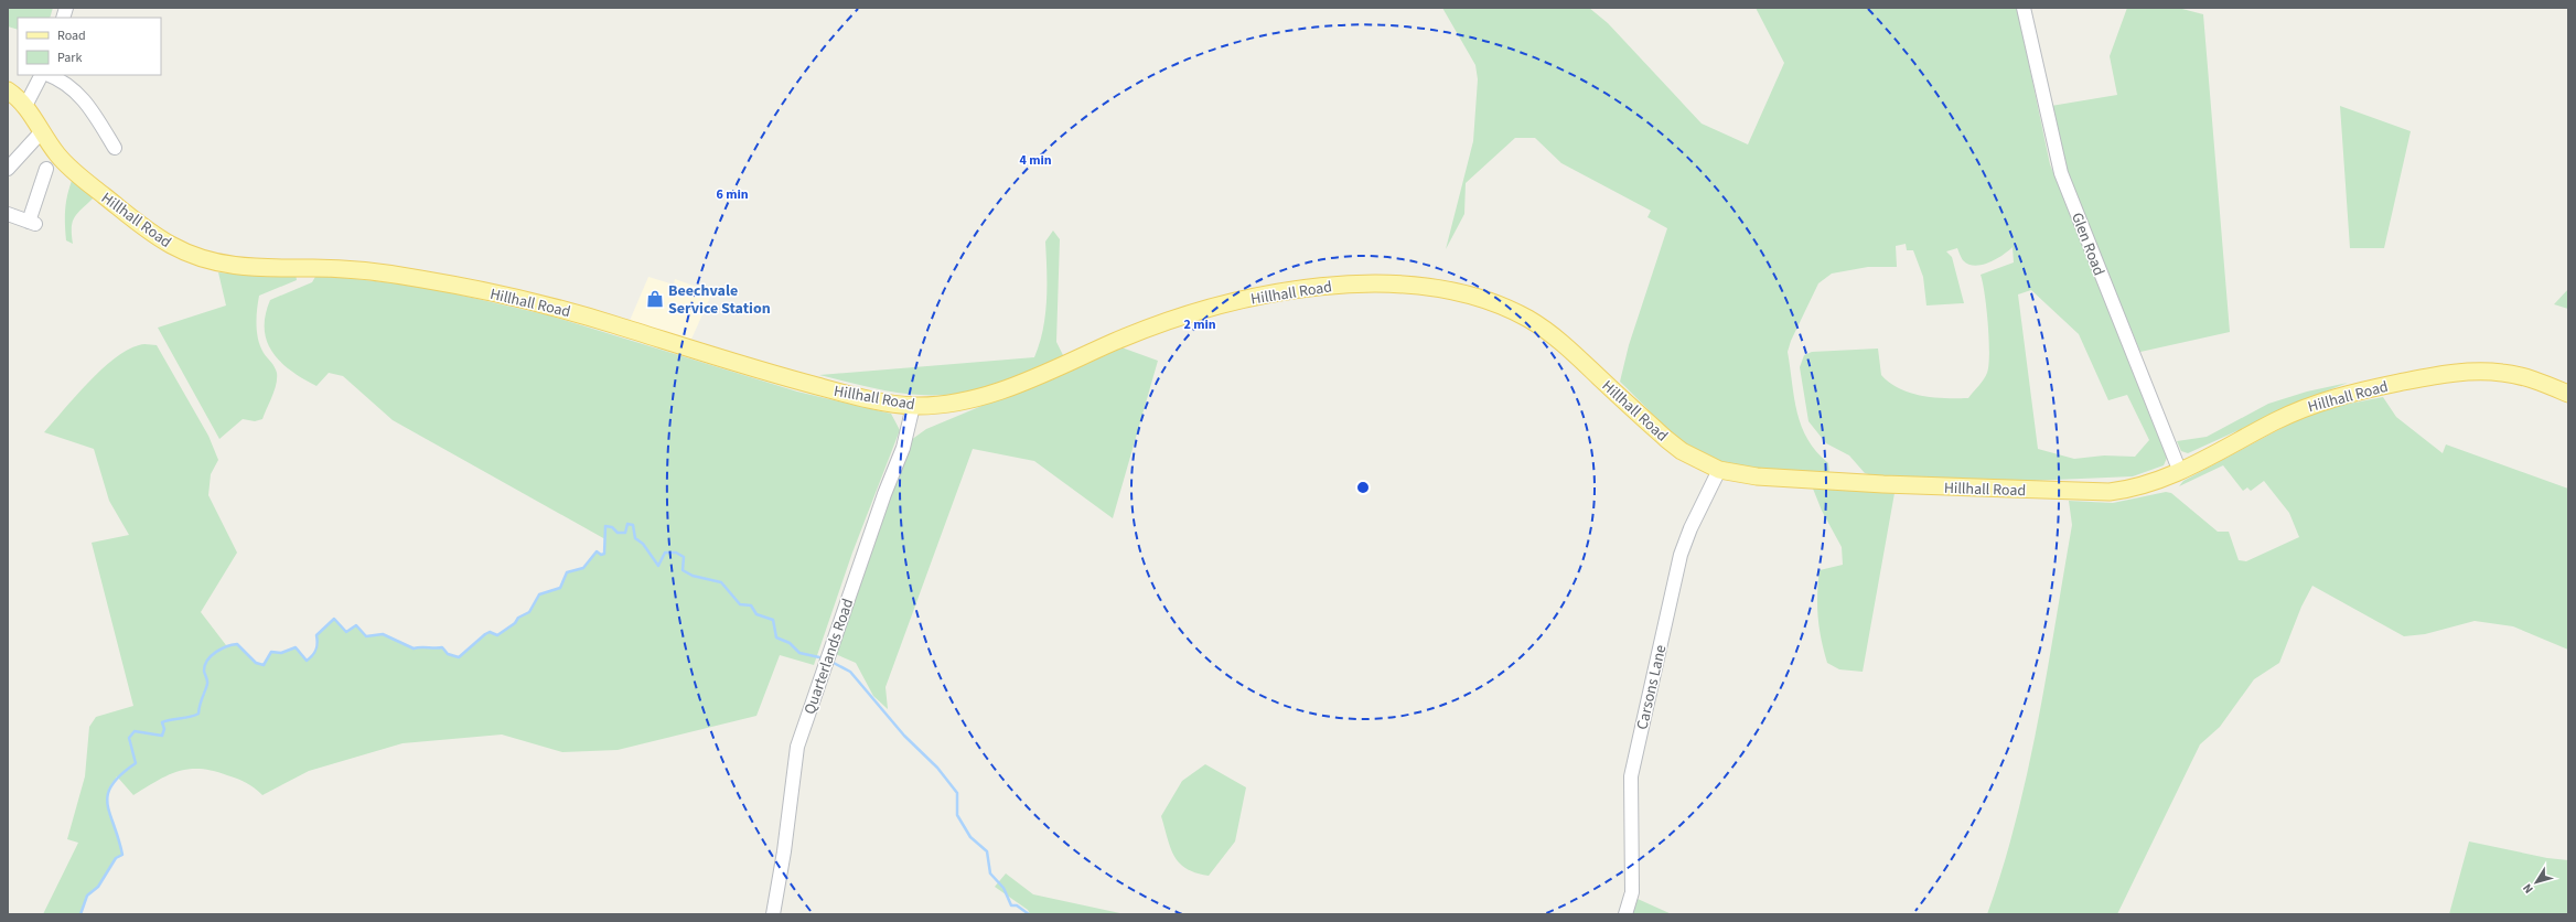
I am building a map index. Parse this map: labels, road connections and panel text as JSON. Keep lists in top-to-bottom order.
{
  "streets": {
    "main road": ["Hillhall Road"],
    "street": ["Glen Road", "Quarterlands Road", "Carsons Lane"]
  },
  "crossings": [
    ["Hillhall Road", "Glen Road"],
    ["Hillhall Road", "Quarterlands Road"],
    ["Hillhall Road", "Carsons Lane"]
  ],
  "places": {
    "shop": ["Beechvale Service Station"]
  },
  "legend": ["Road", "Park"],
  "north": "bottom left",
  "rings": ["4 min", "6 min", "2 min"]
}
